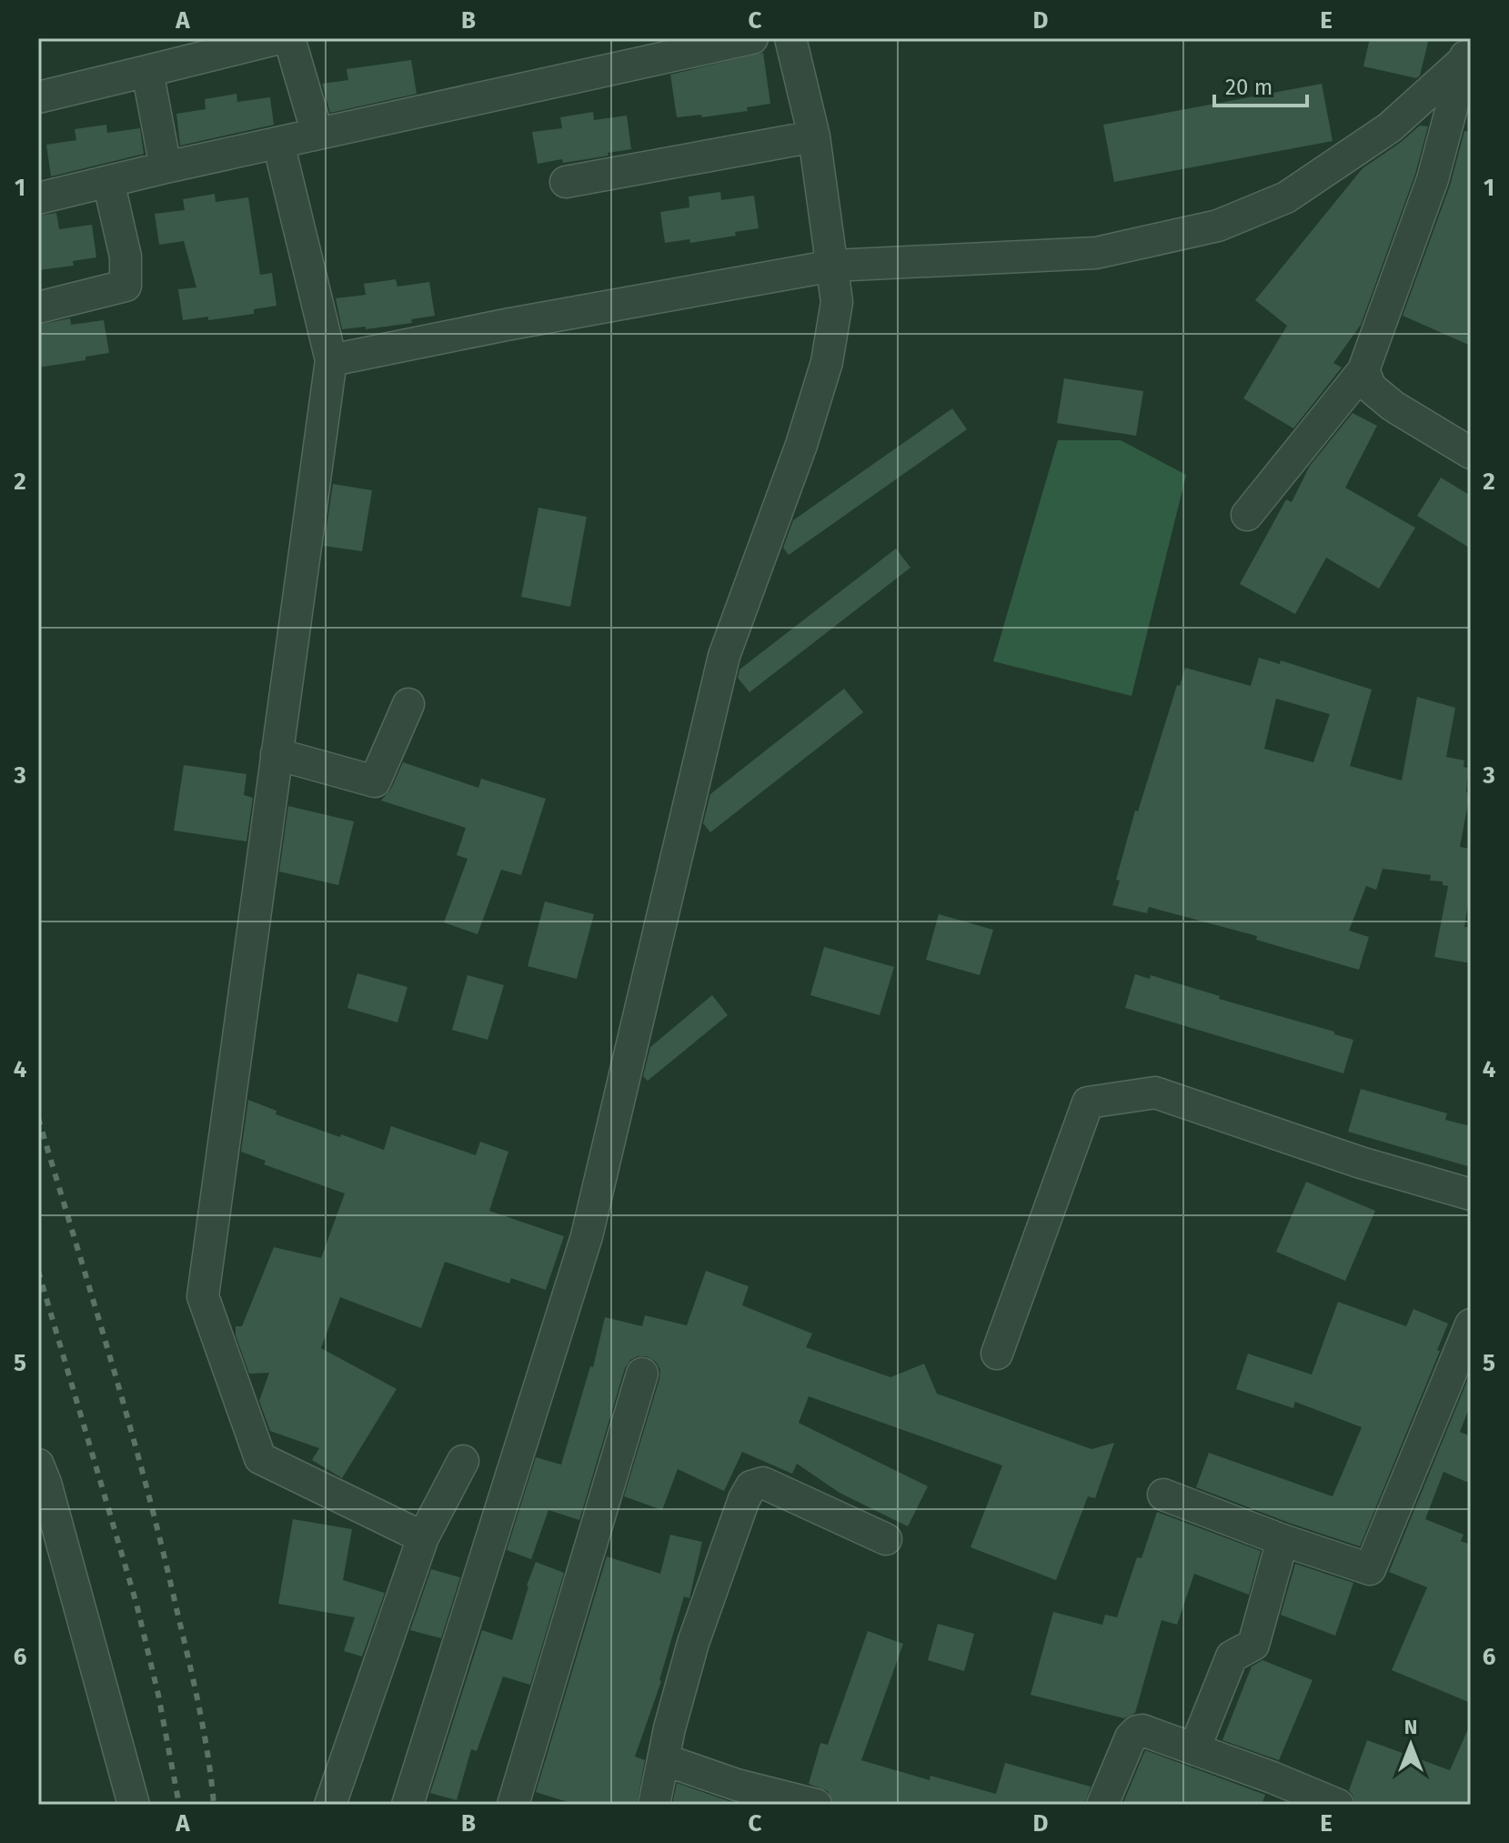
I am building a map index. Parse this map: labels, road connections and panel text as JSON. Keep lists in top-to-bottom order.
{
  "scale_bar": "20 m",
  "north": "top",
  "grid": {
    "columns": [
      "A",
      "B",
      "C",
      "D",
      "E"
    ],
    "rows": [
      "1",
      "2",
      "3",
      "4",
      "5",
      "6"
    ]
  }
}
